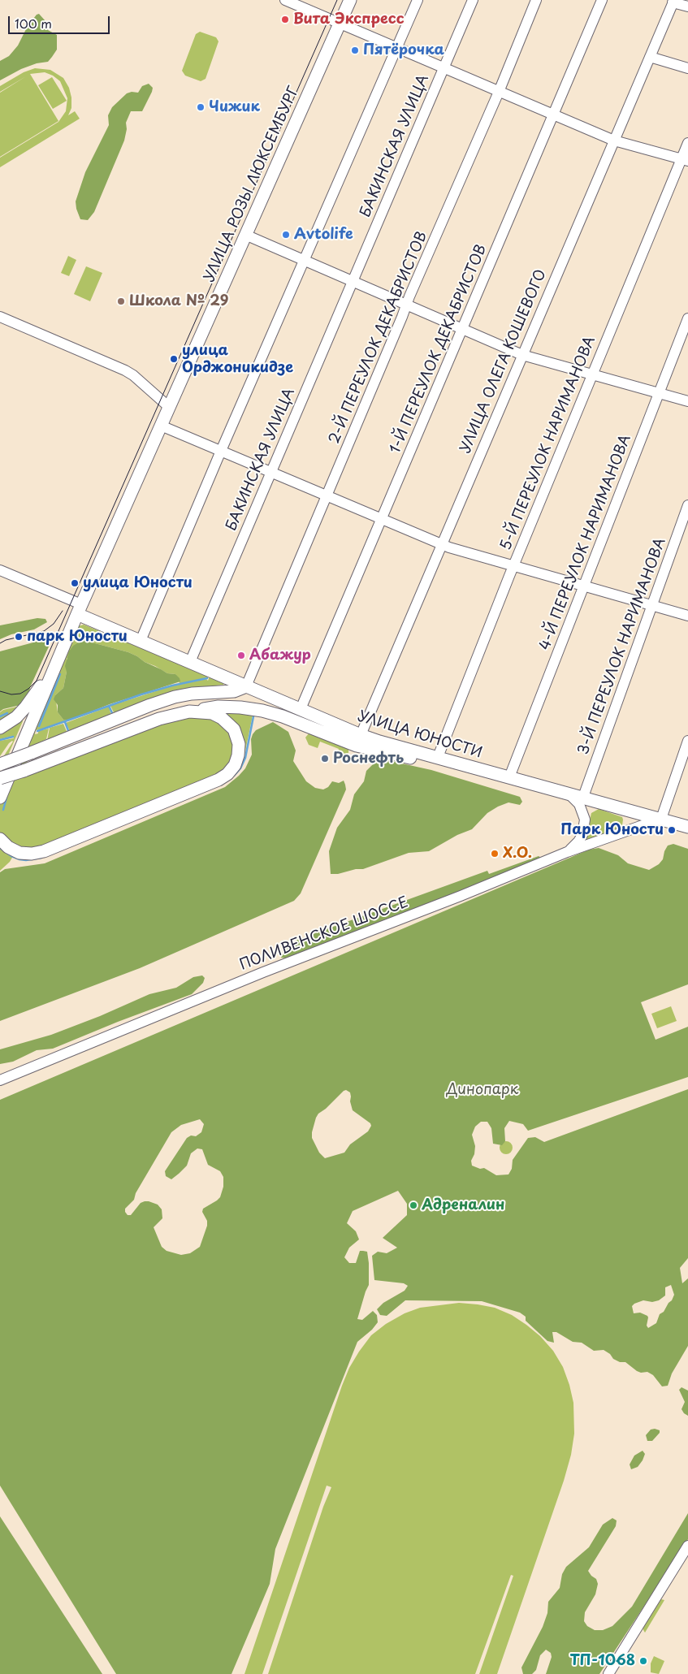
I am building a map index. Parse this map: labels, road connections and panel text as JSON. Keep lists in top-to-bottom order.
{
  "streets": {
    "main road": ["УЛИЦА РОЗЫ ЛЮКСЕМБУРГ", "УЛИЦА ЮНОСТИ"],
    "street": [
      "БАКИНСКАЯ УЛИЦА",
      "2-Й ПЕРЕУЛОК ДЕКАБРИСТОВ",
      "1-Й ПЕРЕУЛОК ДЕКАБРИСТОВ",
      "УЛИЦА ОЛЕГА КОШЕВОГО",
      "5-Й ПЕРЕУЛОК НАРИМАНОВА",
      "4-Й ПЕРЕУЛОК НАРИМАНОВА",
      "3-Й ПЕРЕУЛОК НАРИМАНОВА",
      "ПОЛИВЕНСКОЕ ШОССЕ"
    ]
  },
  "crossings": [
    ["БАКИНСКАЯ УЛИЦА", "УЛИЦА ЮНОСТИ"],
    ["УЛИЦА РОЗЫ ЛЮКСЕМБУРГ", "УЛИЦА ЮНОСТИ"],
    ["2-Й ПЕРЕУЛОК ДЕКАБРИСТОВ", "УЛИЦА ЮНОСТИ"],
    ["1-Й ПЕРЕУЛОК ДЕКАБРИСТОВ", "УЛИЦА ЮНОСТИ"],
    ["УЛИЦА ОЛЕГА КОШЕВОГО", "УЛИЦА ЮНОСТИ"],
    ["5-Й ПЕРЕУЛОК НАРИМАНОВА", "УЛИЦА ЮНОСТИ"],
    ["4-Й ПЕРЕУЛОК НАРИМАНОВА", "УЛИЦА ЮНОСТИ"],
    ["3-Й ПЕРЕУЛОК НАРИМАНОВА", "УЛИЦА ЮНОСТИ"],
    ["УЛИЦА ЮНОСТИ", "ПОЛИВЕНСКОЕ ШОССЕ"]
  ],
  "parks": ["Динопарк"],
  "places": [
    "Вита Экспресс",
    "Пятёрочка",
    "Чижик",
    "Avtolife",
    "Школа № 29",
    "улица Орджоникидзе",
    "улица Юности",
    "парк Юности",
    "Абажур",
    "Роснефть",
    "Парк Юности",
    "Х.О.",
    "Адреналин",
    "ТП-1068"
  ],
  "scale_bar": "100 m"
}
